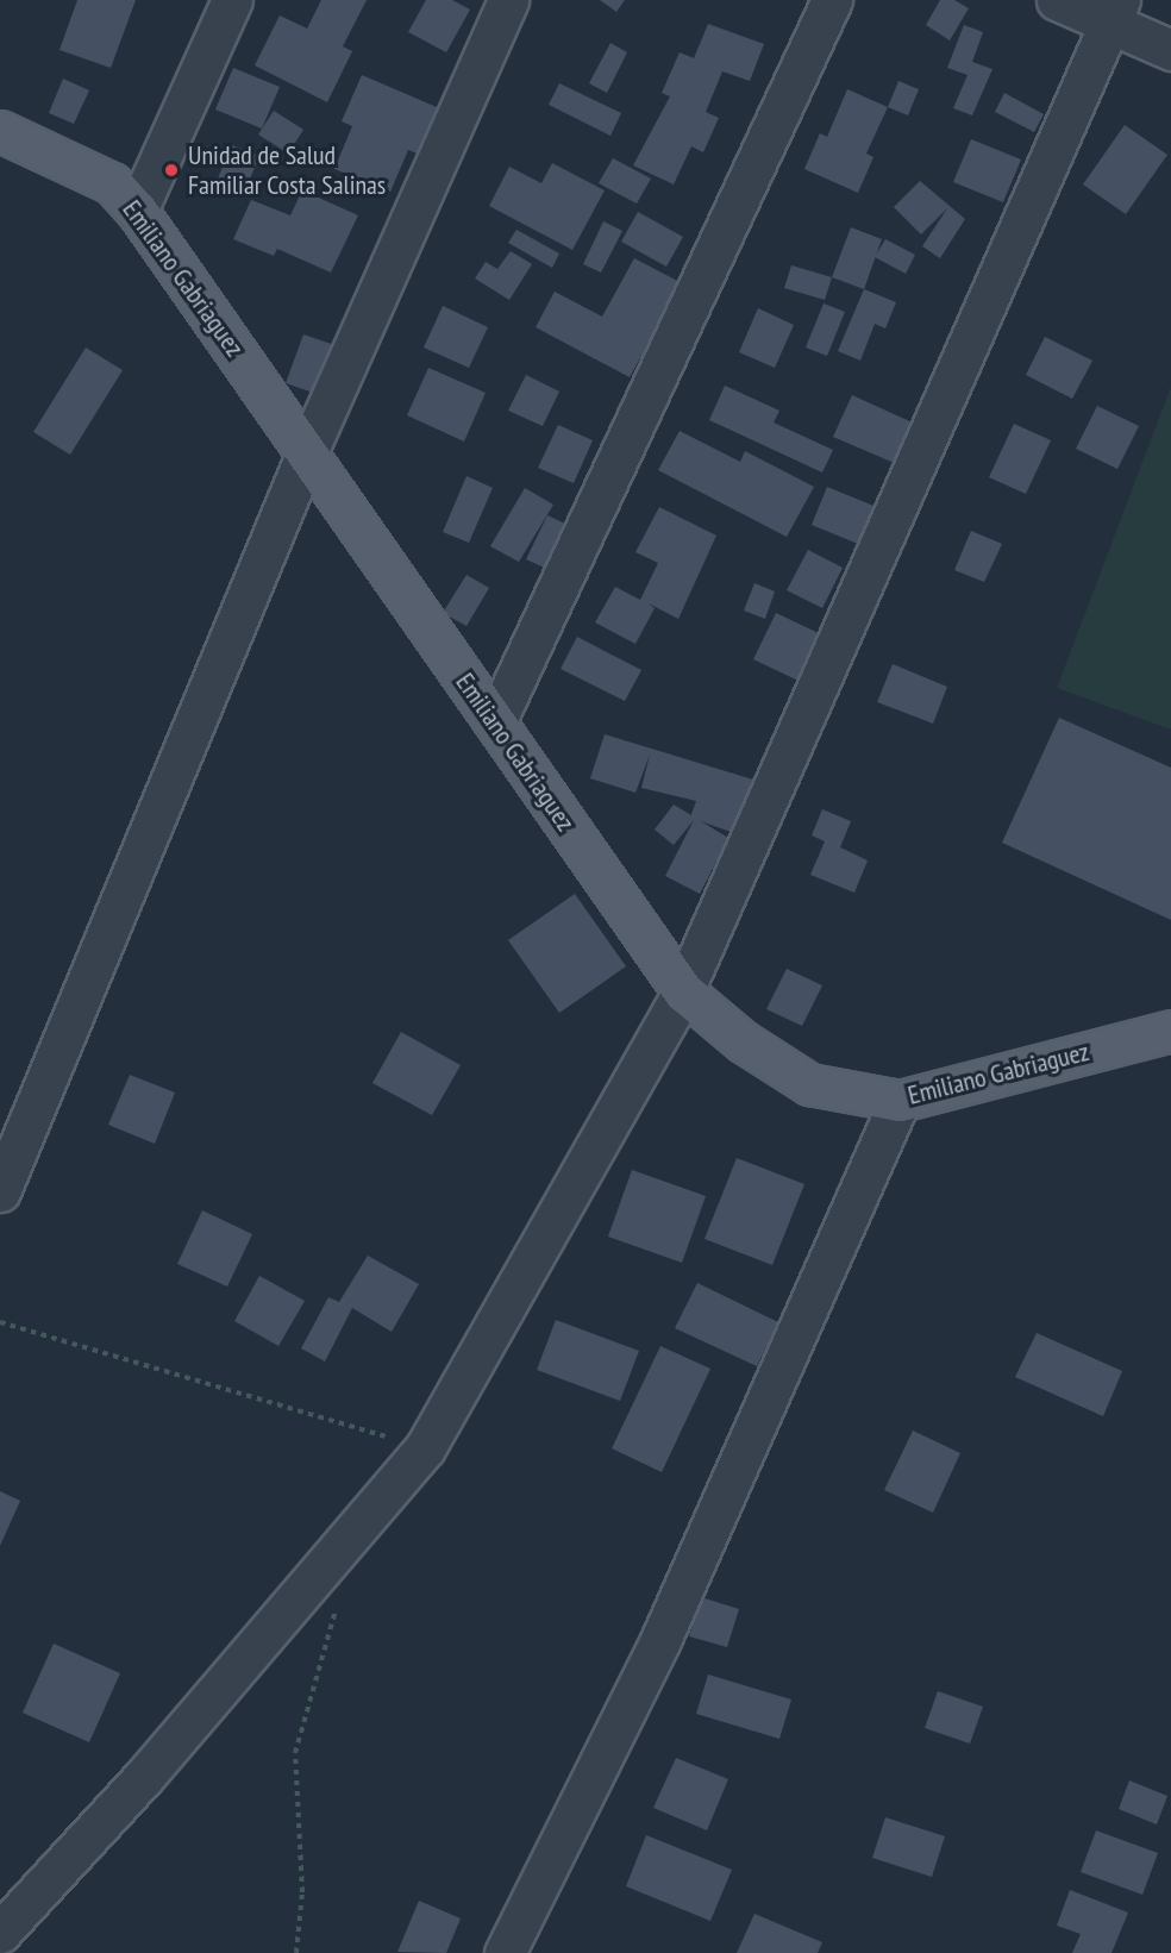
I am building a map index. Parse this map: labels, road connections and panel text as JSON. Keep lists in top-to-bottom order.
{
  "streets": {
    "main road": ["Emiliano Gabriaguez"]
  },
  "places": ["Unidad de Salud Familiar Costa Salinas"]
}
